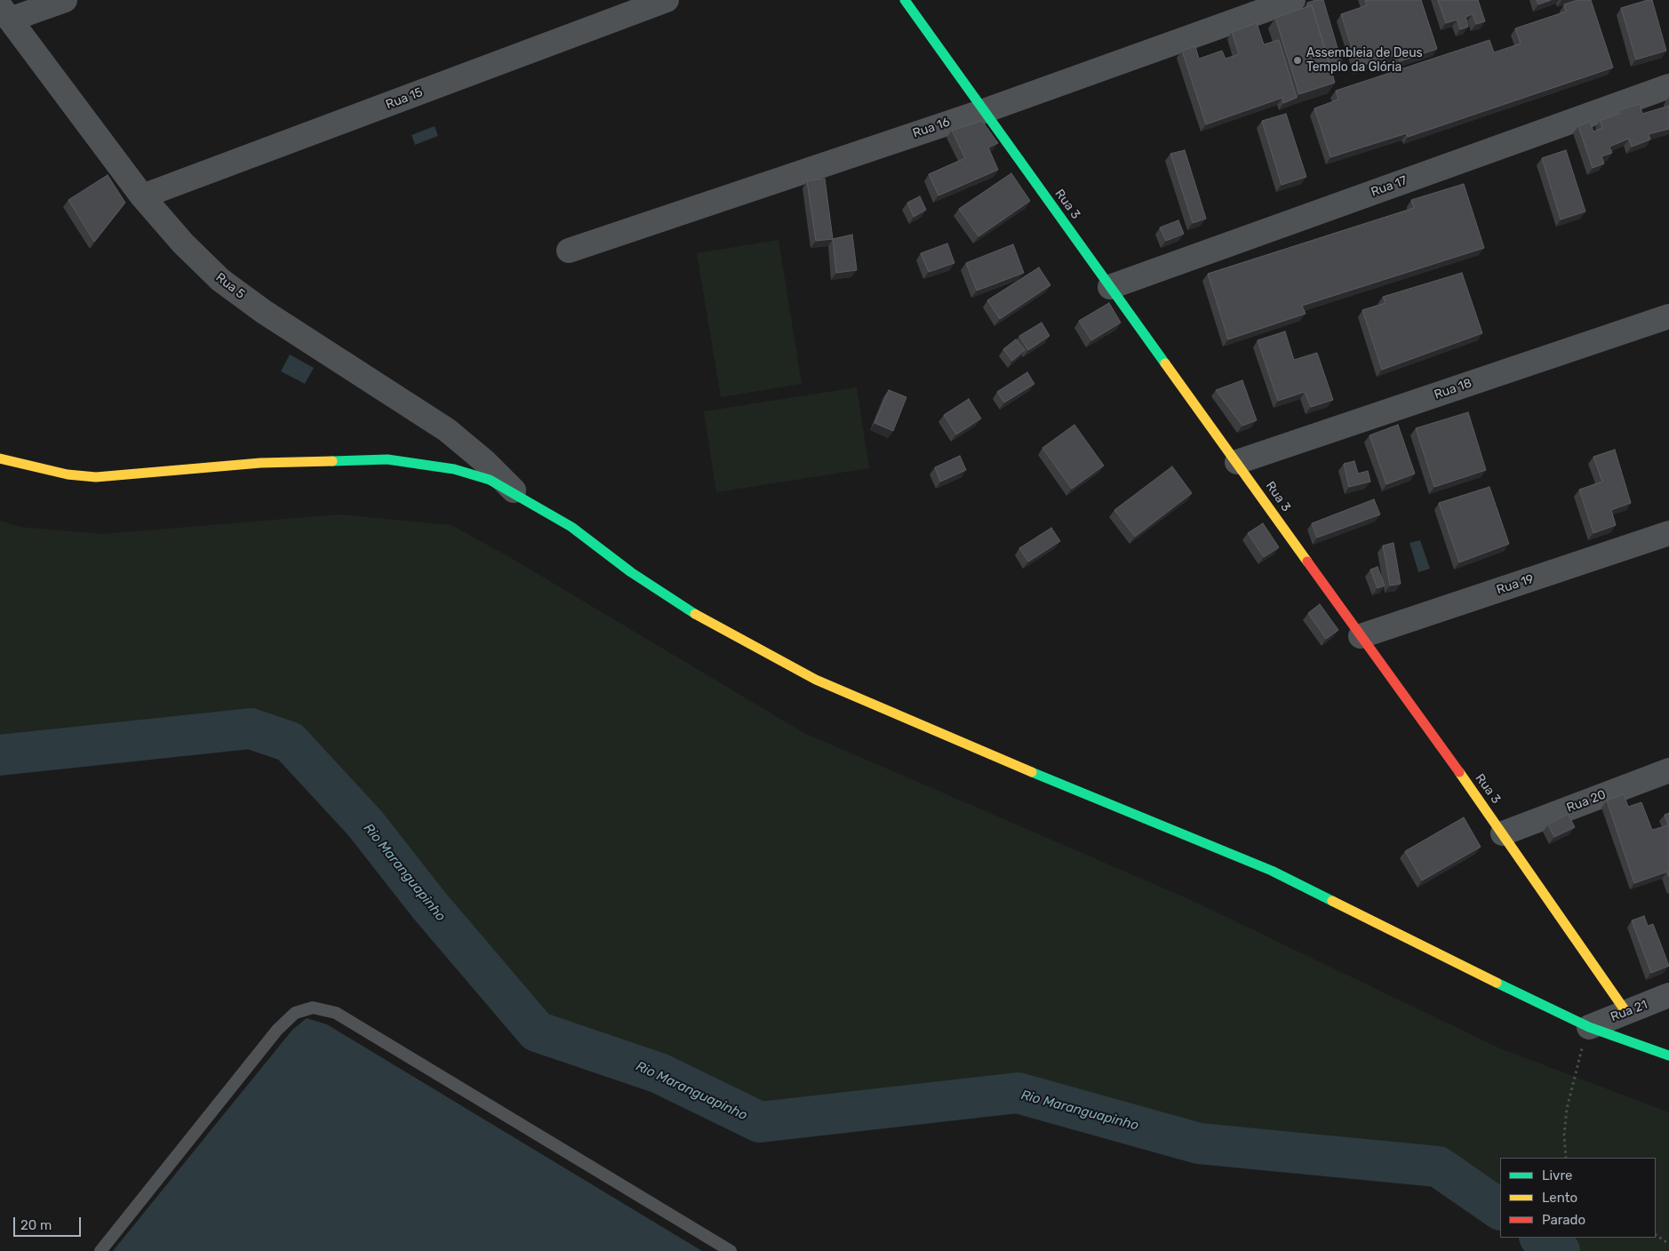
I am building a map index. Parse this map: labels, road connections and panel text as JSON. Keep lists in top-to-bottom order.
{
  "streets": {
    "street": [
      "Rua 15",
      "Rua 16",
      "Rua 17",
      "Rua 3",
      "Rua 5",
      "Rua 18",
      "Rua 19",
      "Rua 20",
      "Rua 21"
    ]
  },
  "crossings": [
    ["Rua 15", "Rua 5"],
    ["Rua 16", "Rua 3"],
    ["Rua 17", "Rua 3"],
    ["Rua 3", "Rua 18"],
    ["Rua 3", "Rua 19"],
    ["Rua 3", "Rua 20"],
    ["Rua 3", "Rua 21"]
  ],
  "water": ["Rio Maranguapinho"],
  "places": ["Assembleia de Deus Templo da Glória"],
  "legend": ["Livre", "Lento", "Parado"],
  "scale_bar": "20 m"
}
